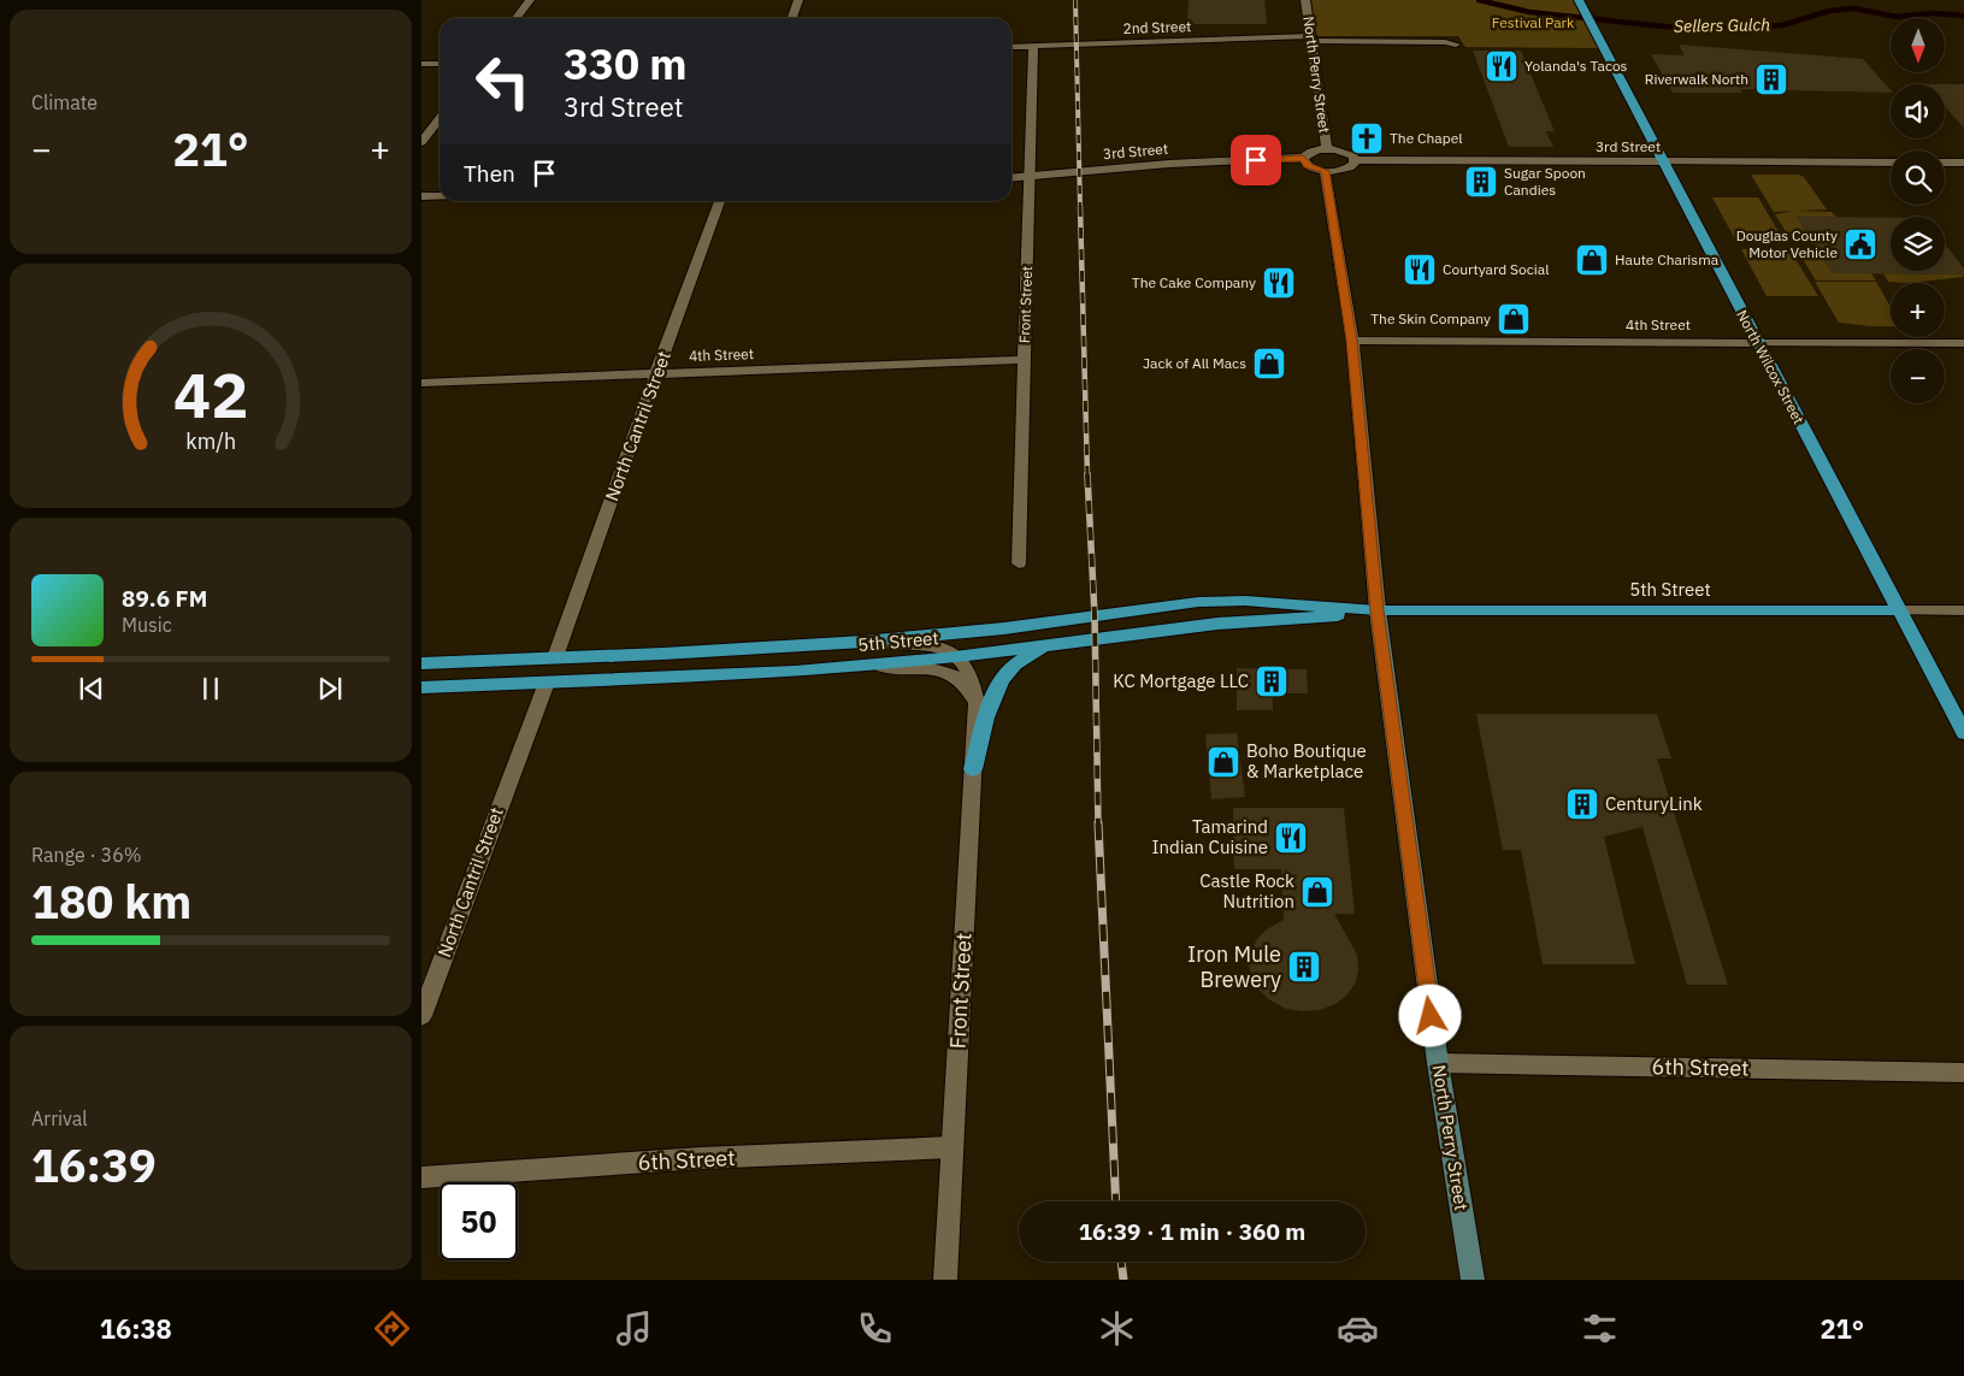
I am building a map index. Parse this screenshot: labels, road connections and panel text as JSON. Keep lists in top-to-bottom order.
{
  "streets": {
    "main road": ["North Perry Street", "North Wilcox Street", "5th Street"],
    "street": [
      "2nd Street",
      "3rd Street",
      "Front Street",
      "4th Street",
      "North Cantril Street",
      "6th Street"
    ]
  },
  "crossings": [
    ["2nd Street", "North Perry Street"],
    ["2nd Street", "Front Street"],
    ["North Perry Street", "3rd Street"],
    ["North Perry Street", "4th Street"],
    ["North Perry Street", "5th Street"],
    ["North Perry Street", "6th Street"],
    ["3rd Street", "Front Street"],
    ["3rd Street", "North Wilcox Street"],
    ["Front Street", "4th Street"],
    ["Front Street", "5th Street"],
    ["Front Street", "6th Street"],
    ["4th Street", "North Wilcox Street"],
    ["4th Street", "North Cantril Street"],
    ["North Wilcox Street", "5th Street"],
    ["North Cantril Street", "5th Street"]
  ],
  "water": ["Sellers Gulch"],
  "parks": ["Festival Park"],
  "places": {
    "restaurant": [
      "Yolanda's Tacos",
      "Courtyard Social",
      "The Cake Company",
      "Tamarind Indian Cuisine"
    ],
    "building": [
      "Riverwalk North",
      "Sugar Spoon Candies",
      "KC Mortgage LLC",
      "CenturyLink",
      "Iron Mule Brewery"
    ],
    "church": ["The Chapel"],
    "public building": ["Douglas County Motor Vehicle"],
    "shop": [
      "Haute Charisma",
      "The Skin Company",
      "Jack of All Macs",
      "Boho Boutique & Marketplace",
      "Castle Rock Nutrition"
    ]
  },
  "north": "bottom",
  "page": {
    "tile": [
      "Climate",
      ["Range · 36%", "180 km"],
      ["Arrival", "16:39"]
    ],
    "map_buttons": ["+", "−"],
    "turn": ["330 m", "3rd Street"],
    "heat": ["−", "21°", "+"],
    "then": "Then",
    "song": ["89.6 FM", "Music"],
    "limit": "50",
    "trip": "16:39 · 1 min · 360 m",
    "tabs": ["16:38", "21°"],
    "gauge": ["42", "km/h"]
  }
}
